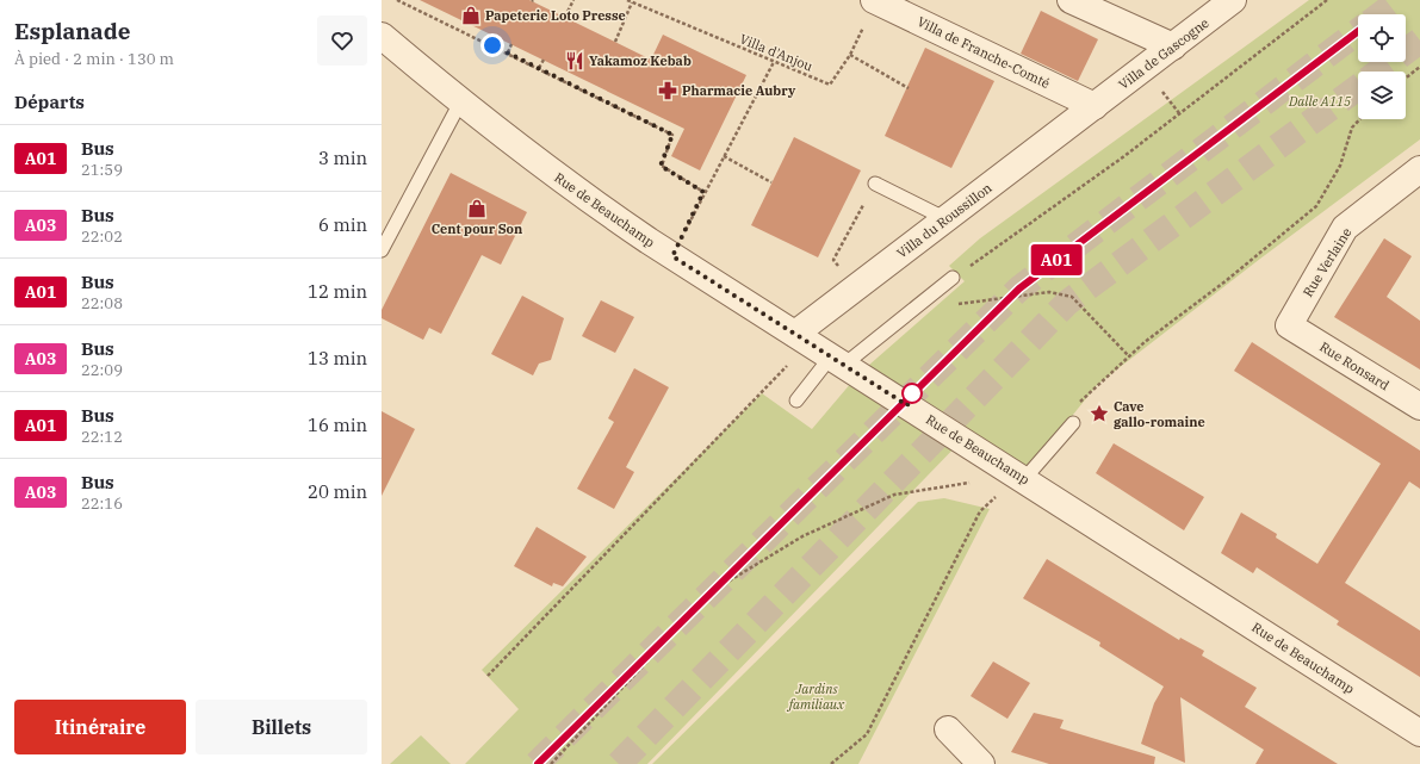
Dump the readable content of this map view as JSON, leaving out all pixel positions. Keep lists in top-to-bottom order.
{
  "streets": {
    "street": [
      "Villa de Franche-Comté",
      "Villa de Gascogne",
      "Rue de Beauchamp",
      "Villa du Roussillon",
      "Rue Verlaine",
      "Rue Ronsard"
    ],
    "path": ["Villa d'Anjou"]
  },
  "crossings": [
    ["Villa d'Anjou", "Villa de Franche-Comté"],
    ["Villa de Franche-Comté", "Villa de Gascogne"],
    ["Villa de Franche-Comté", "Villa du Roussillon"],
    ["Villa de Gascogne", "Villa du Roussillon"],
    ["Rue de Beauchamp", "Villa du Roussillon"],
    ["Rue Verlaine", "Rue Ronsard"]
  ],
  "parks": ["Dalle A115", "Jardins familiaux"],
  "places": {
    "shop": ["Papeterie Loto Presse", "Cent pour Son"],
    "restaurant": ["Yakamoz Kebab"],
    "pharmacy": ["Pharmacie Aubry"],
    "place": ["Cave gallo-romaine"]
  },
  "lines": ["bus line A01"],
  "page": {
    "heading": [
      ["Esplanade", "À pied · 2 min · 130 m"],
      "Départs"
    ],
    "on_map": "A01",
    "list": [
      {
        "mark": "A01",
        "name": "Bus",
        "note": "21:59",
        "value": "3 min"
      },
      {
        "mark": "A03",
        "name": "Bus",
        "note": "22:02",
        "value": "6 min"
      },
      {
        "mark": "A01",
        "name": "Bus",
        "note": "22:08",
        "value": "12 min"
      },
      {
        "mark": "A03",
        "name": "Bus",
        "note": "22:09",
        "value": "13 min"
      },
      {
        "mark": "A01",
        "name": "Bus",
        "note": "22:12",
        "value": "16 min"
      },
      {
        "mark": "A03",
        "name": "Bus",
        "note": "22:16",
        "value": "20 min"
      }
    ],
    "buttons": ["Itinéraire", "Billets"]
  }
}
